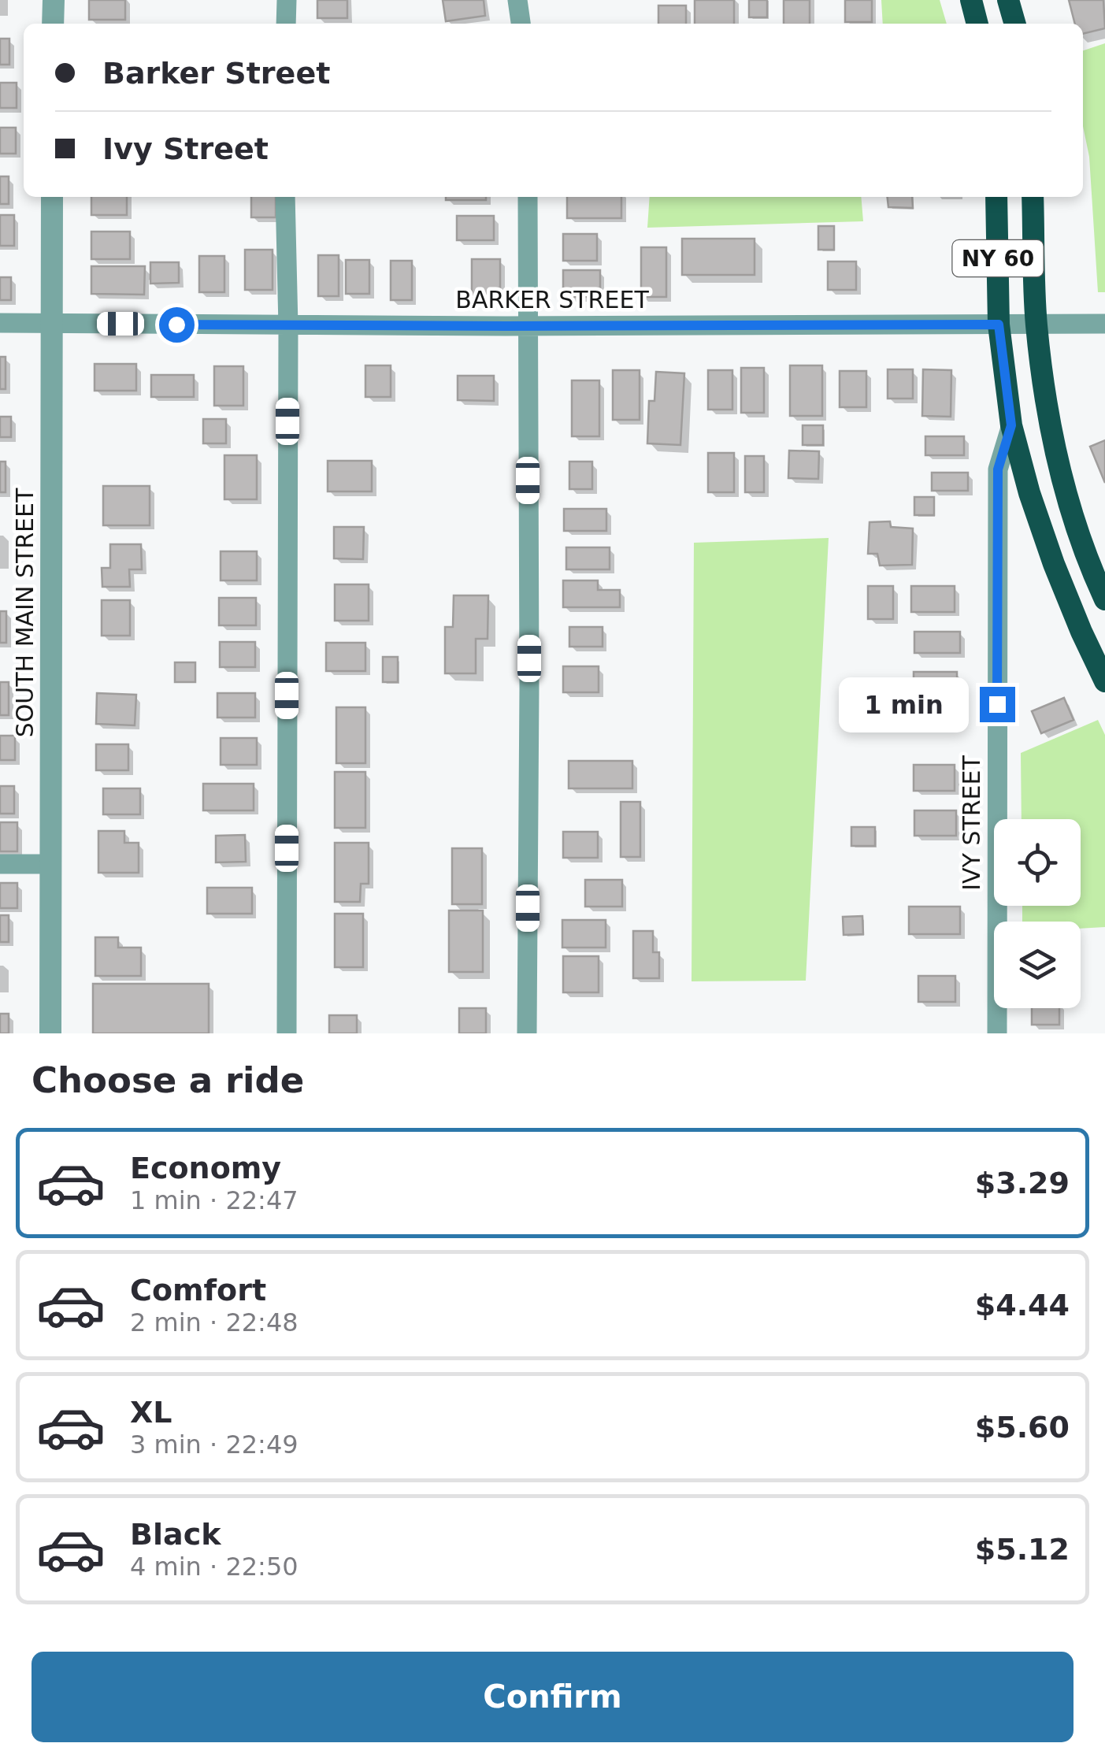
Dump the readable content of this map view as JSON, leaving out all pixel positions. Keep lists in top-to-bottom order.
{
  "streets": {
    "highway": ["NY 60"],
    "street": ["BARKER STREET", "SOUTH MAIN STREET", "IVY STREET"]
  },
  "crossings": [
    ["NY 60", "BARKER STREET"],
    ["NY 60", "IVY STREET"],
    ["BARKER STREET", "SOUTH MAIN STREET"]
  ],
  "page": {
    "banner": ["Barker Street", "Ivy Street"],
    "bubble": "1 min",
    "heading": "Choose a ride",
    "list": [
      {
        "name": "Economy",
        "note": "1 min · 22:47",
        "value": "$3.29"
      },
      {
        "name": "Comfort",
        "note": "2 min · 22:48",
        "value": "$4.44"
      },
      {
        "name": "XL",
        "note": "3 min · 22:49",
        "value": "$5.60"
      },
      {
        "name": "Black",
        "note": "4 min · 22:50",
        "value": "$5.12"
      }
    ],
    "buttons": "Confirm"
  }
}
